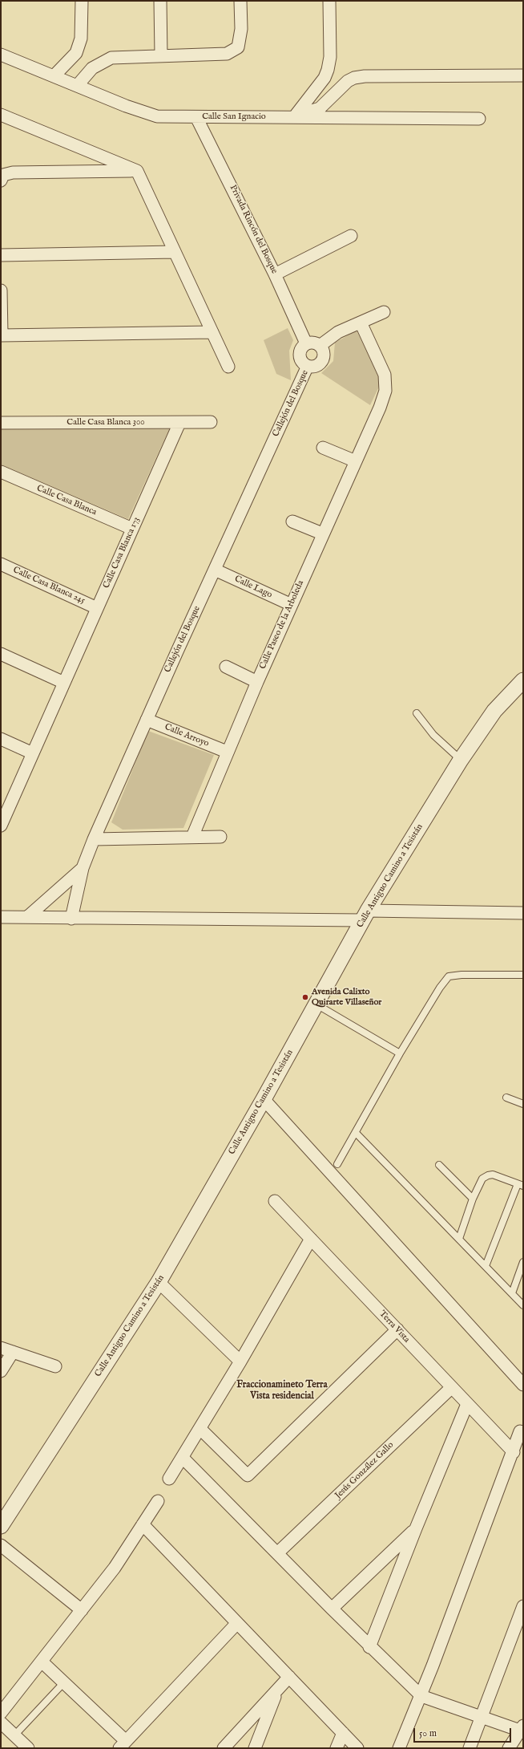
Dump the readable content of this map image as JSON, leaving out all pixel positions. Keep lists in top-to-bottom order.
{
  "streets": {
    "street": [
      "Calle San Ignacio",
      "Privada Rincón del Bosque",
      "Callejón del Bosque",
      "Calle Casa Blanca 300",
      "Calle Casa Blanca",
      "Calle Casa Blanca 173",
      "Calle Casa Blanca 245",
      "Calle Lago",
      "Calle Paseo de la Arboleda",
      "Calle Arroyo",
      "Calle Antiguo Camino a Tesistán",
      "Terra Vista",
      "Jesús González Gallo"
    ]
  },
  "crossings": [
    ["Calle San Ignacio", "Privada Rincón del Bosque"],
    ["Privada Rincón del Bosque", "Callejón del Bosque"],
    ["Callejón del Bosque", "Calle Lago"],
    ["Callejón del Bosque", "Calle Arroyo"],
    ["Calle Casa Blanca 300", "Calle Casa Blanca 173"],
    ["Calle Casa Blanca", "Calle Casa Blanca 173"],
    ["Calle Casa Blanca 173", "Calle Casa Blanca 245"],
    ["Calle Lago", "Calle Paseo de la Arboleda"],
    ["Calle Paseo de la Arboleda", "Calle Arroyo"],
    ["Terra Vista", "Jesús González Gallo"]
  ],
  "districts": ["Fraccionamineto Terra Vista residencial"],
  "places": ["Avenida Calixto Quirarte Villaseñor"],
  "scale_bar": "50 m"
}
